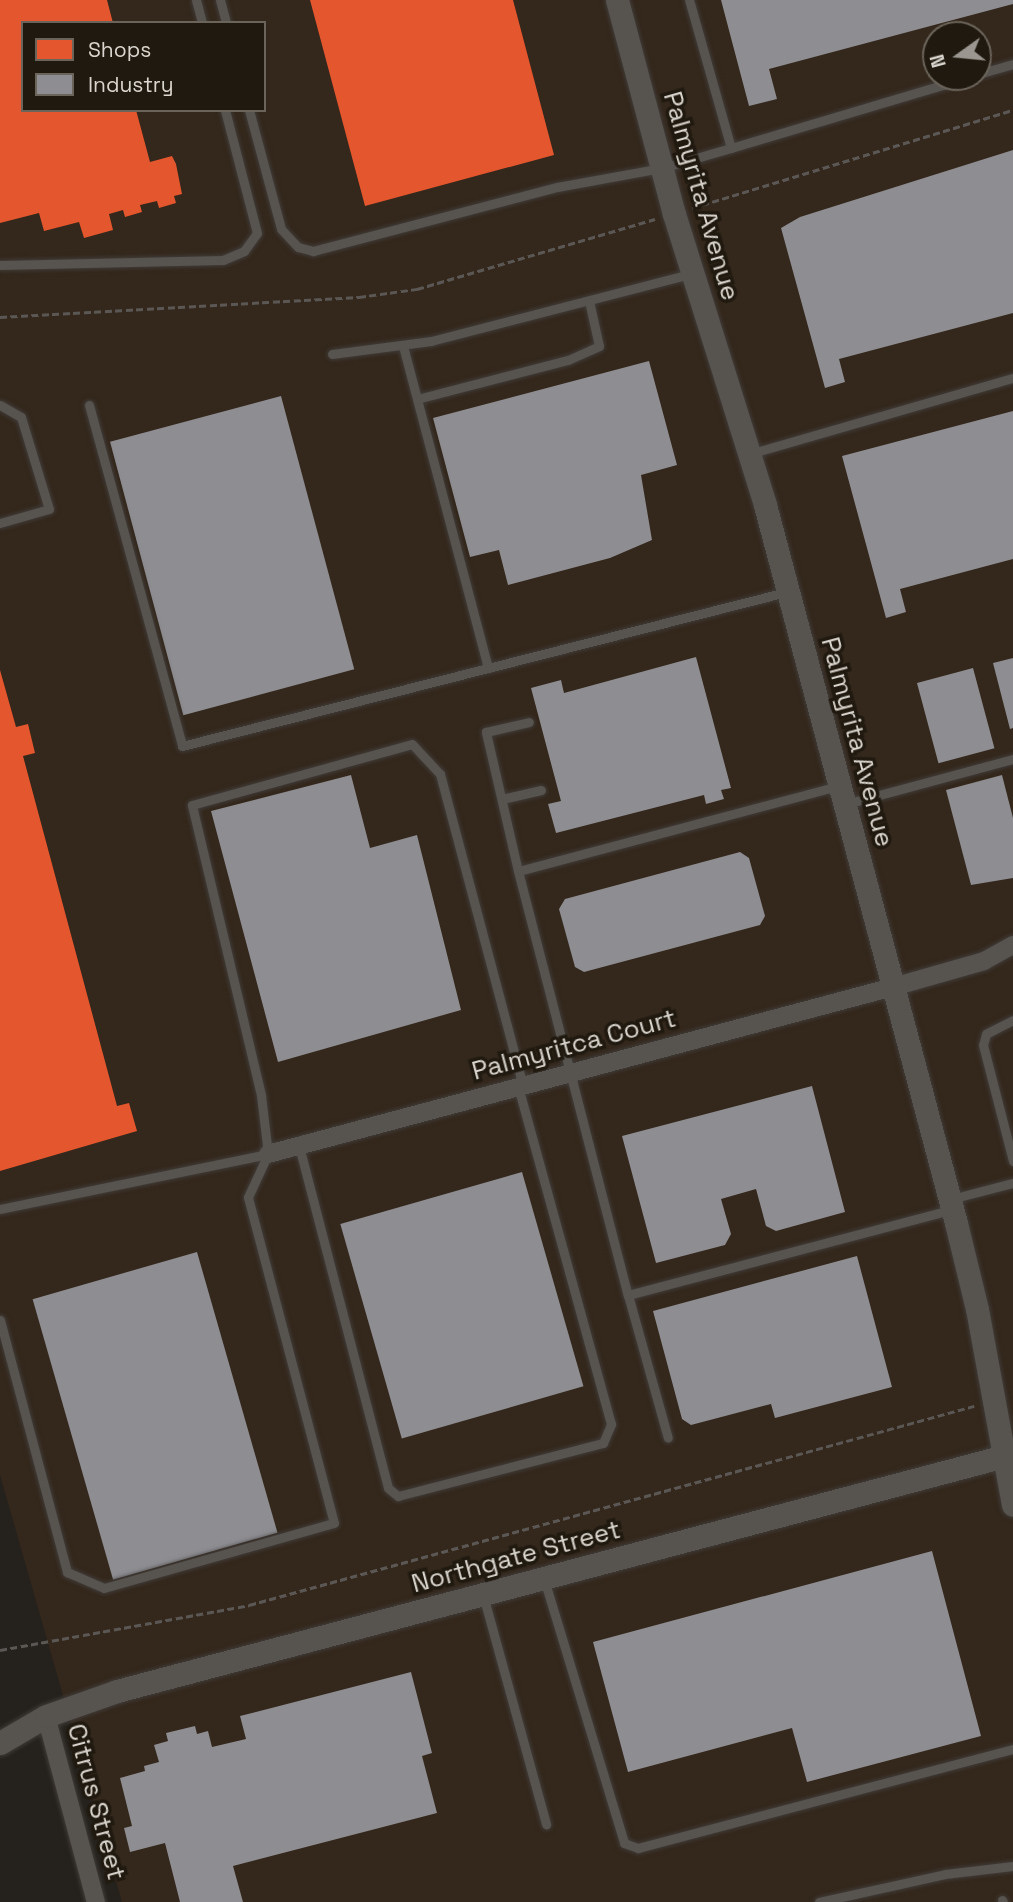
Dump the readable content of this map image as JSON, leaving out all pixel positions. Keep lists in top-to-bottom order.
{
  "streets": {
    "street": [
      "Palmyrita Avenue",
      "Palmyritca Court",
      "Northgate Street",
      "Citrus Street"
    ]
  },
  "crossings": [
    ["Palmyrita Avenue", "Palmyritca Court"],
    ["Palmyrita Avenue", "Northgate Street"],
    ["Northgate Street", "Citrus Street"]
  ],
  "legend": ["Shops", "Industry"],
  "north": "left"
}
